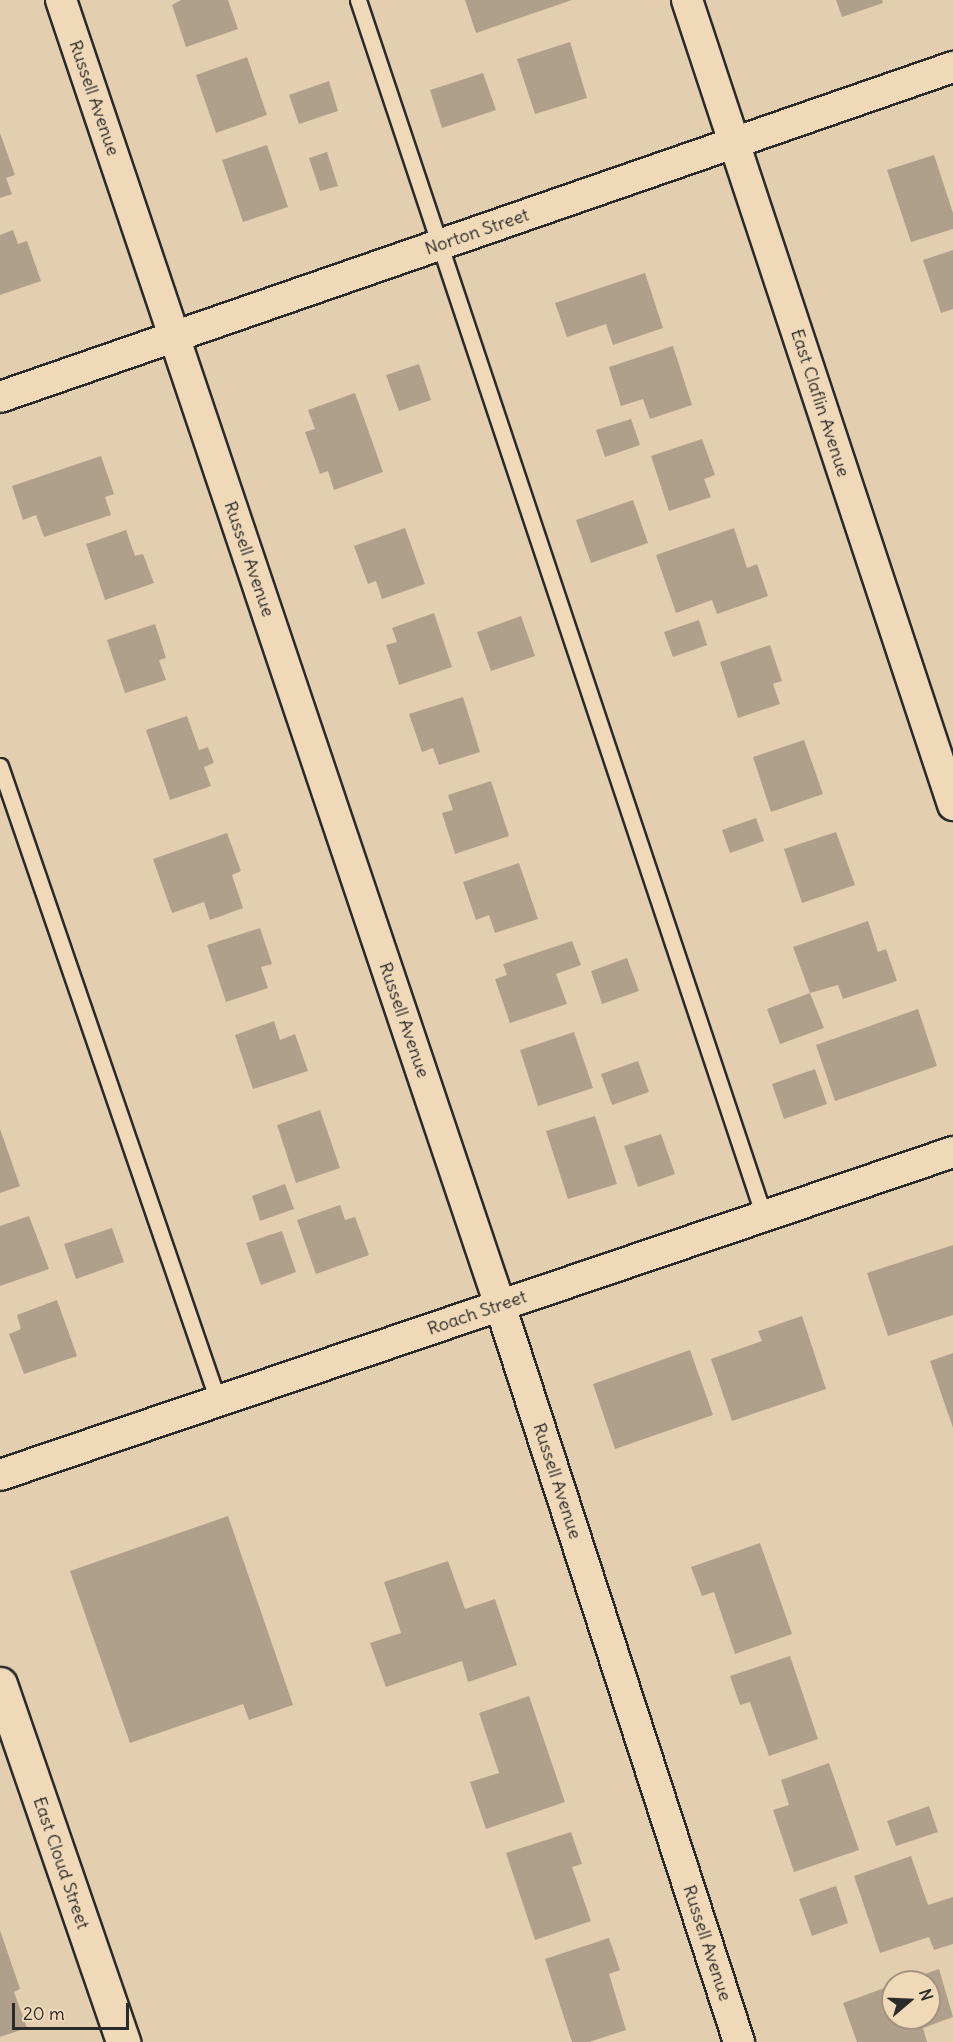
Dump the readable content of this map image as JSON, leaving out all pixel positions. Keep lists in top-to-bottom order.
{
  "streets": {
    "main road": ["East Cloud Street"],
    "street": [
      "Russell Avenue",
      "Norton Street",
      "East Claflin Avenue",
      "Roach Street"
    ]
  },
  "crossings": [
    ["Russell Avenue", "Norton Street"],
    ["Russell Avenue", "Roach Street"],
    ["Norton Street", "East Claflin Avenue"]
  ],
  "scale_bar": "20 m",
  "north": "right"
}
